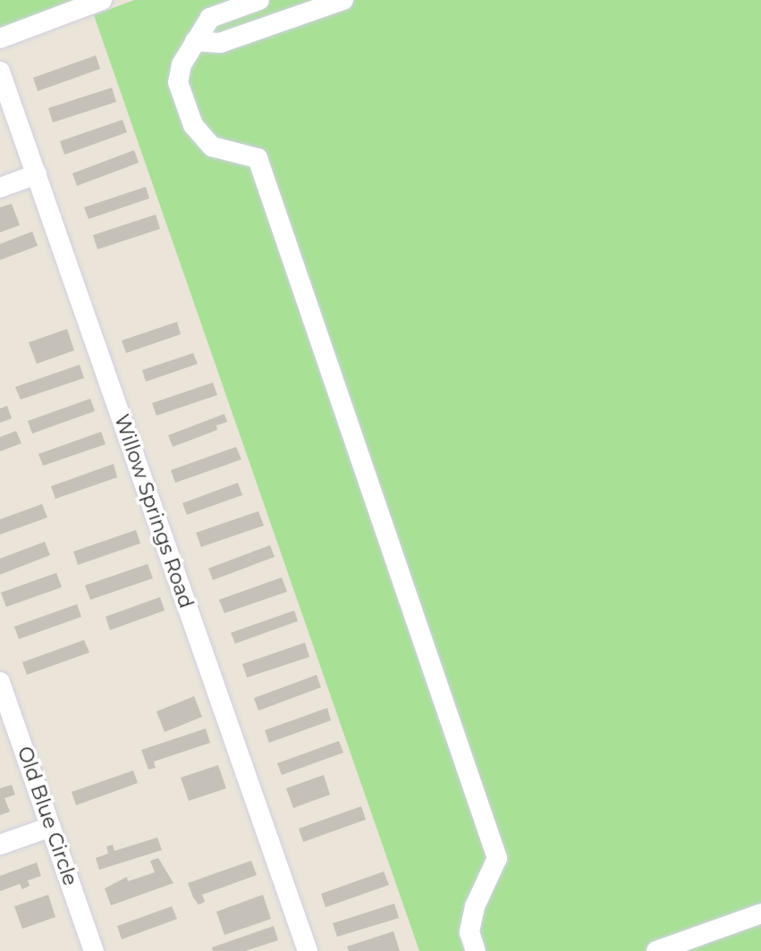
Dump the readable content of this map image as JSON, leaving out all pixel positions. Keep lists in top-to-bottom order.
{
  "streets": {
    "street": ["Willow Springs Road", "Old Blue Circle"]
  }
}
